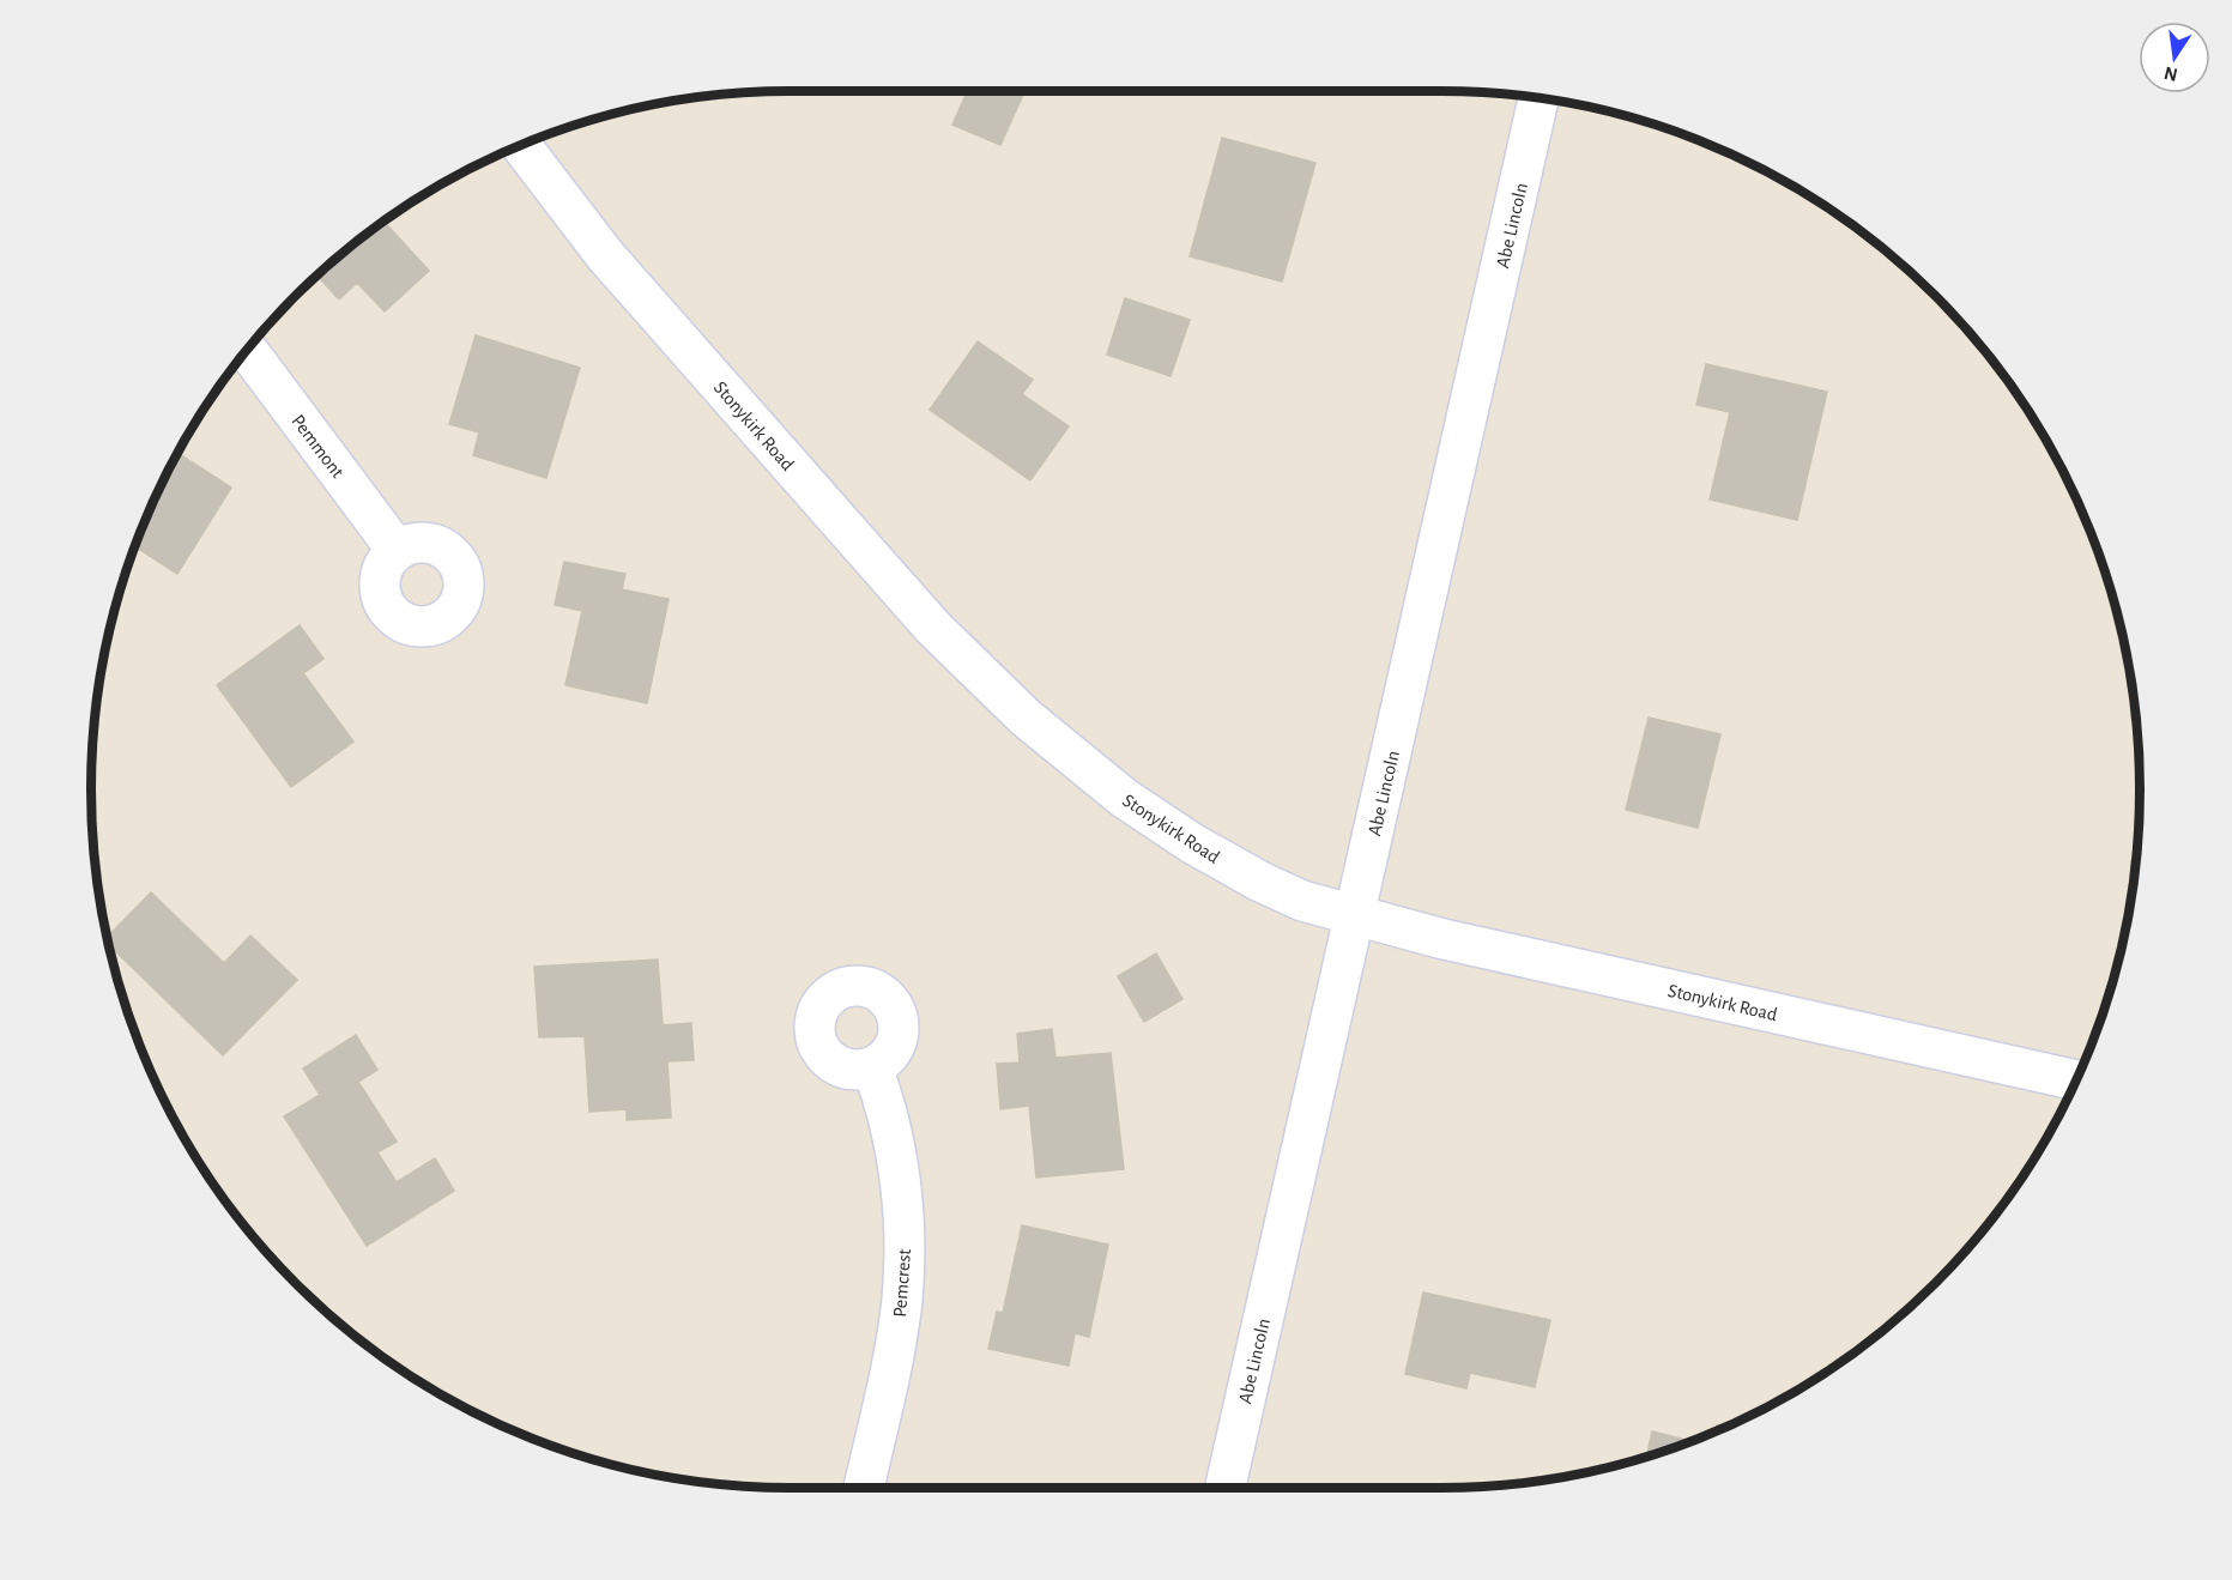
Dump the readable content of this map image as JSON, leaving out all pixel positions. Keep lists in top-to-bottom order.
{
  "streets": {
    "street": [
      "Abe Lincoln",
      "Stonykirk Road",
      "Pemmont",
      "Pemcrest"
    ]
  },
  "crossings": [
    ["Abe Lincoln", "Stonykirk Road"]
  ],
  "north": "bottom"
}
